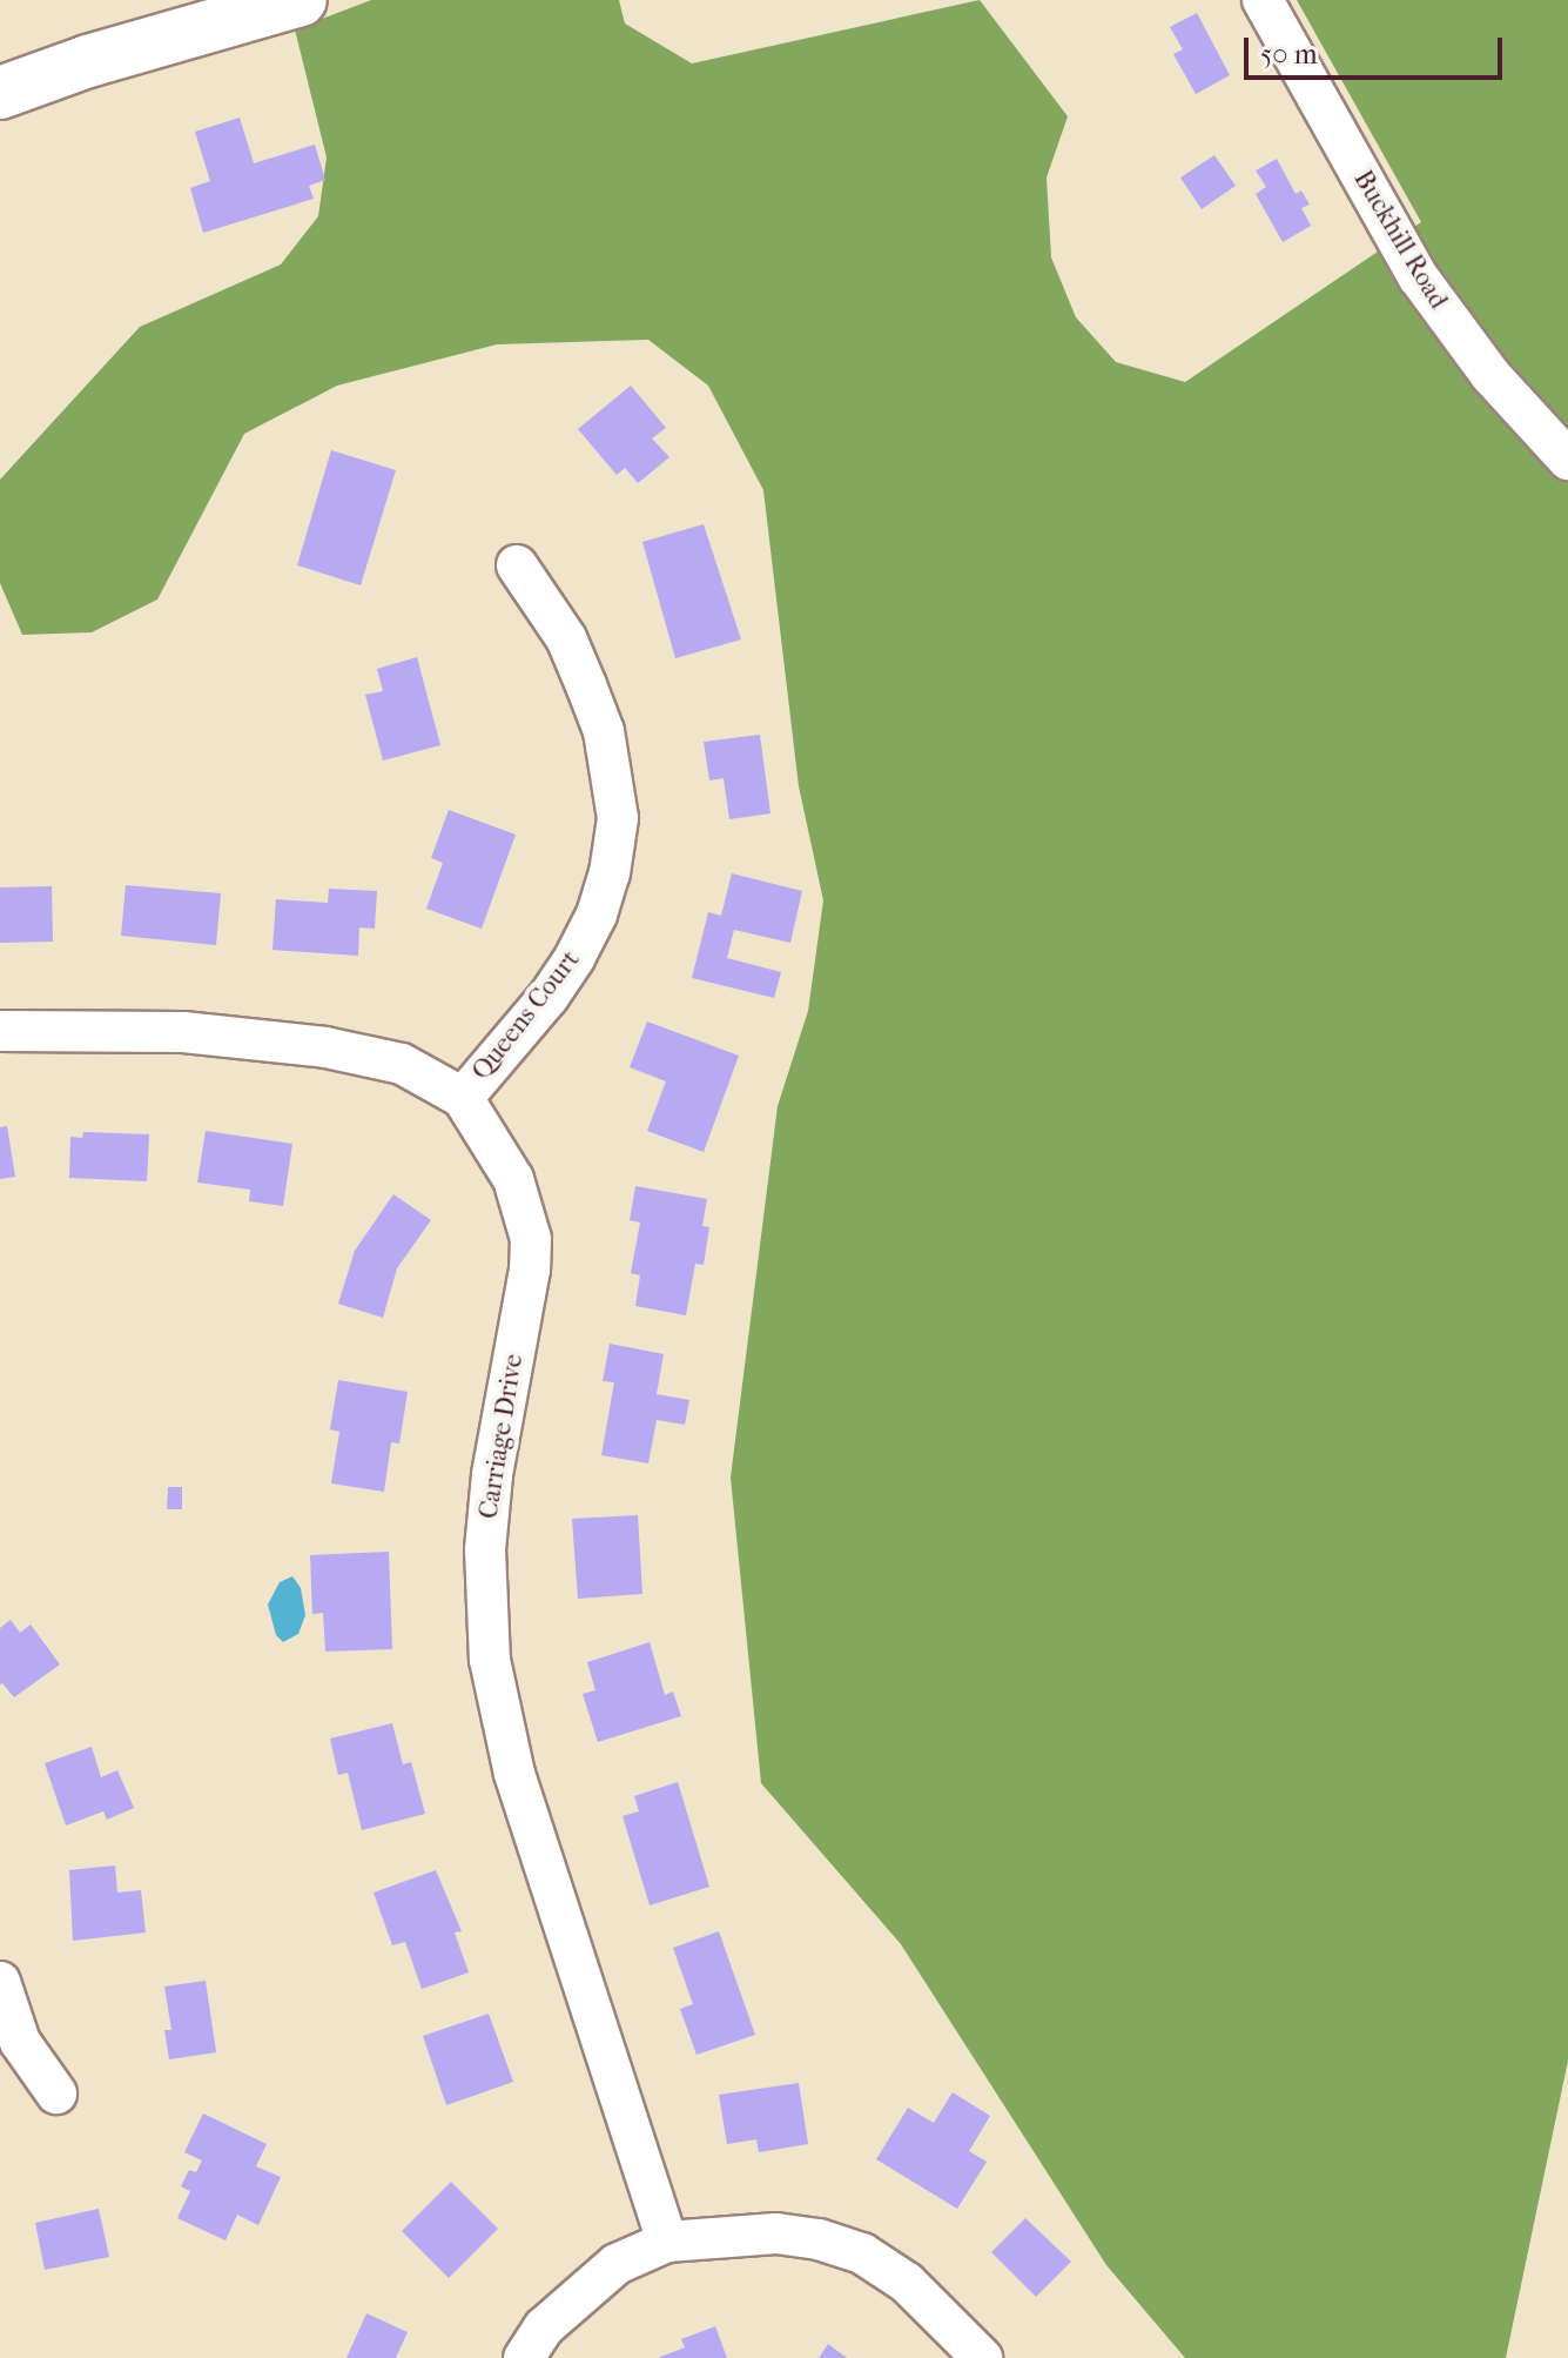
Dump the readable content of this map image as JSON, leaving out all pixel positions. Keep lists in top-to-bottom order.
{
  "streets": {
    "street": ["Buckhill Road", "Queens Court", "Carriage Drive"]
  },
  "crossings": [
    ["Queens Court", "Carriage Drive"]
  ],
  "scale_bar": "50 m"
}
